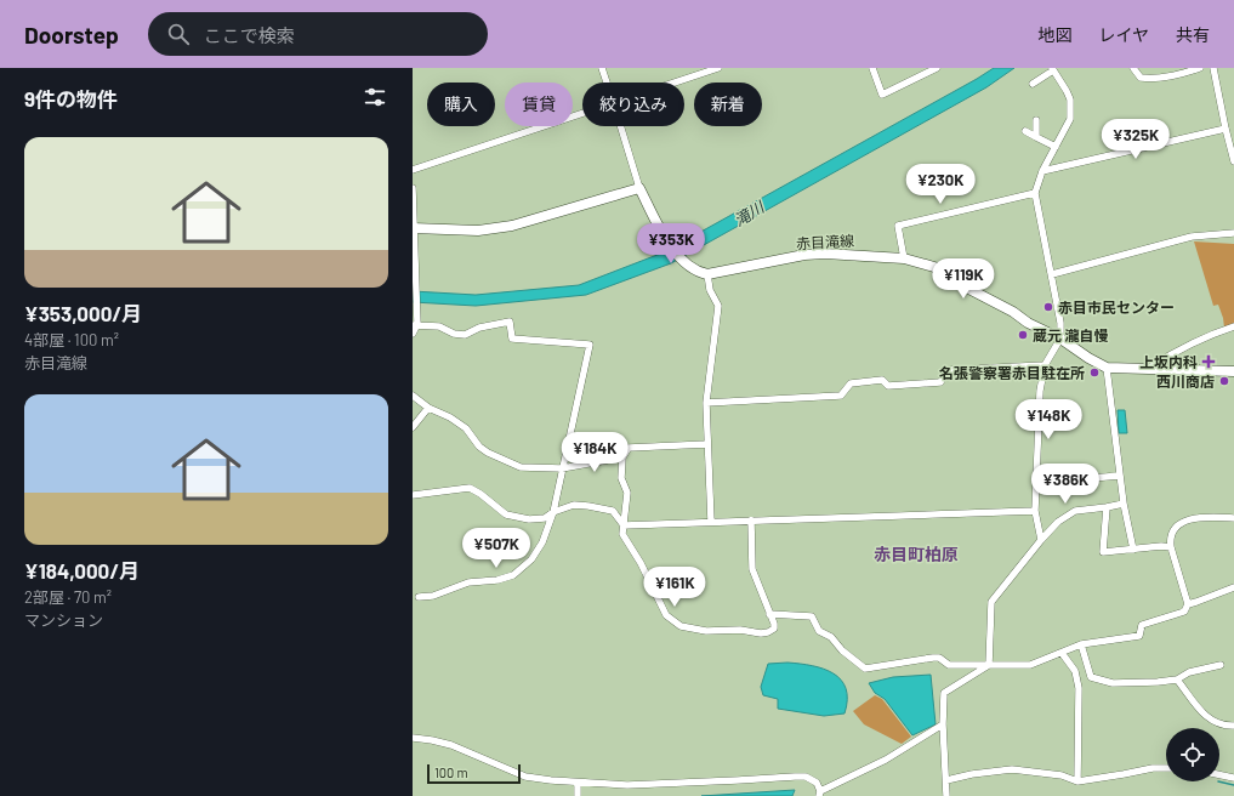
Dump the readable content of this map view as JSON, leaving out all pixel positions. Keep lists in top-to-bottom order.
{
  "streets": {
    "main road": ["赤目滝線"]
  },
  "districts": ["赤目町柏原"],
  "water": ["滝川"],
  "places": {
    "other": [
      "赤目市民センター",
      "蔵元 瀧自慢",
      "名張警察署赤目駐在所",
      "西川商店"
    ],
    "health": ["上坂内科"]
  },
  "scale_bar": "100 m",
  "page": {
    "header": "Doorstep",
    "search": "ここで検索",
    "nav": ["地図", "レイヤ", "共有"],
    "heading": "9件の物件",
    "chip": [
      "購入",
      "賃貸",
      "絞り込み",
      "新着"
    ],
    "price": [
      "¥325K",
      "¥230K",
      "¥353K",
      "¥119K",
      "¥148K",
      "¥184K",
      "¥386K",
      "¥507K",
      "¥161K"
    ],
    "list": [
      {
        "name": "¥353,000/月",
        "note": "4部屋 · 100 m² · 赤目滝線"
      },
      {
        "name": "¥184,000/月",
        "note": "2部屋 · 70 m² · マンション"
      }
    ],
    "scale": "100 m"
  }
}
